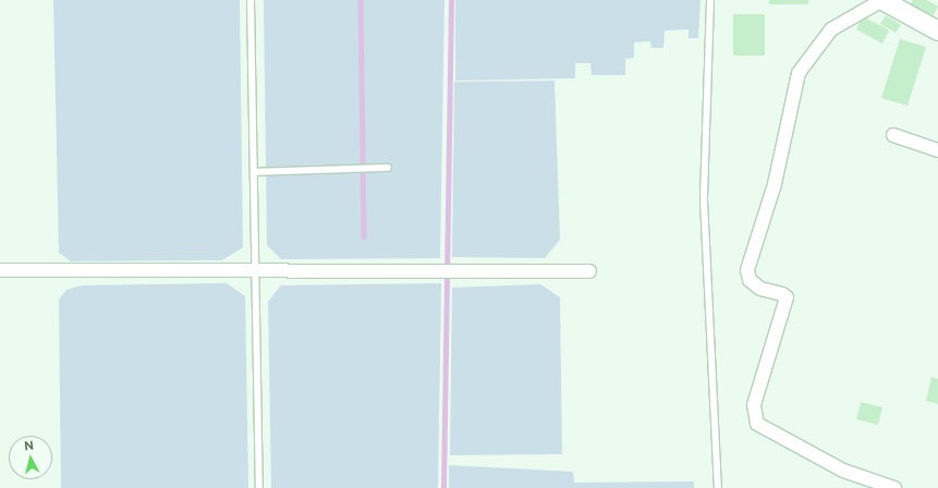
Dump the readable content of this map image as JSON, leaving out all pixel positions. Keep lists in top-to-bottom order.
{
  "north": "top"
}
